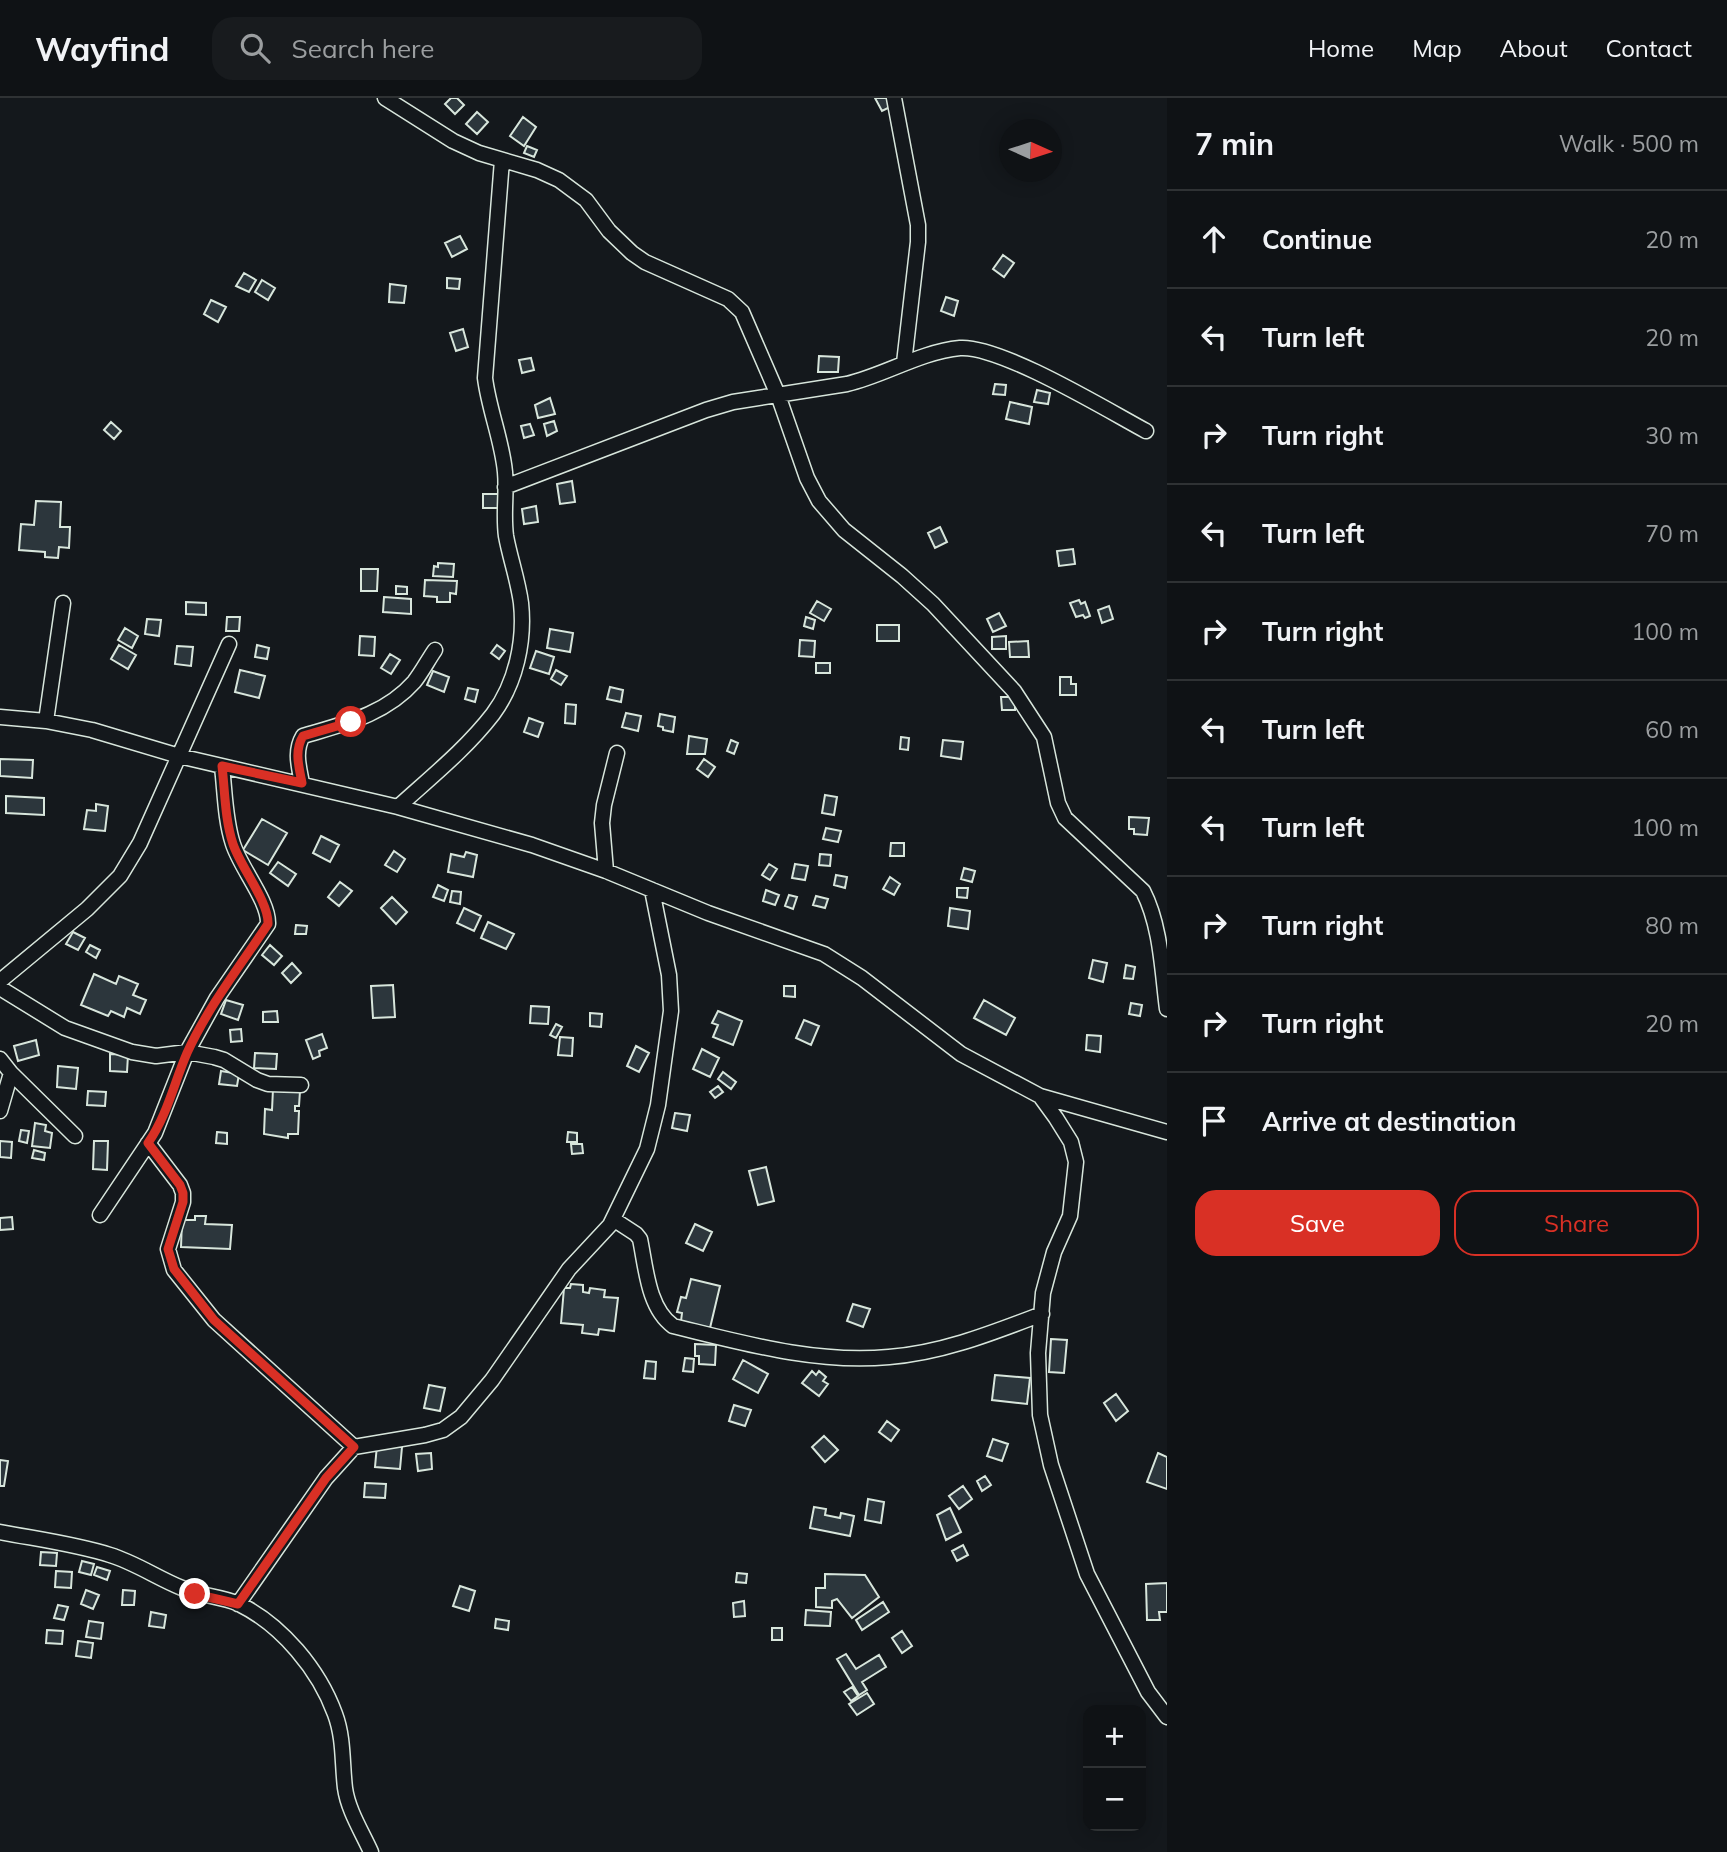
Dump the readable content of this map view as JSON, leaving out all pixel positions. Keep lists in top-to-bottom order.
{
  "north": "right",
  "page": {
    "header": "Wayfind",
    "search": "Search here",
    "nav": [
      "Home",
      "Map",
      "About",
      "Contact"
    ],
    "heading": ["7 min", "Walk · 500 m"],
    "list": [
      ["Continue", "20 m"],
      ["Turn left", "20 m"],
      ["Turn right", "30 m"],
      ["Turn left", "70 m"],
      ["Turn right", "100 m"],
      ["Turn left", "60 m"],
      ["Turn left", "100 m"],
      ["Turn right", "80 m"],
      ["Turn right", "20 m"],
      "Arrive at destination"
    ],
    "buttons": ["Save", "Share"],
    "map_buttons": ["+", "−"]
  }
}
